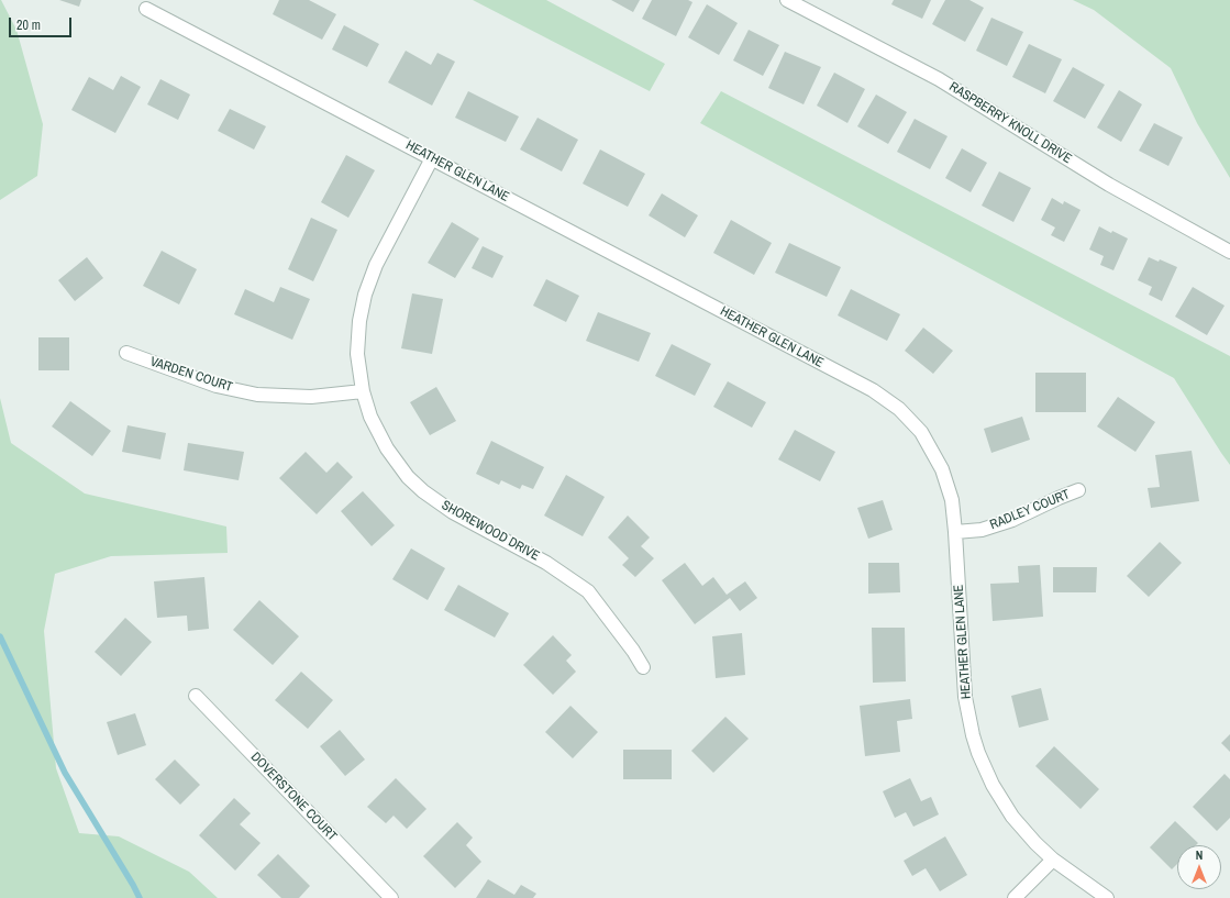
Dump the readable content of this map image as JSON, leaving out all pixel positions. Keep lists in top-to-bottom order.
{
  "streets": {
    "street": [
      "RASPBERRY KNOLL DRIVE",
      "HEATHER GLEN LANE",
      "VARDEN COURT",
      "RADLEY COURT",
      "SHOREWOOD DRIVE",
      "DOVERSTONE COURT"
    ]
  },
  "crossings": [
    ["HEATHER GLEN LANE", "RADLEY COURT"],
    ["HEATHER GLEN LANE", "SHOREWOOD DRIVE"],
    ["VARDEN COURT", "SHOREWOOD DRIVE"]
  ],
  "scale_bar": "20 m",
  "north": "top"
}
